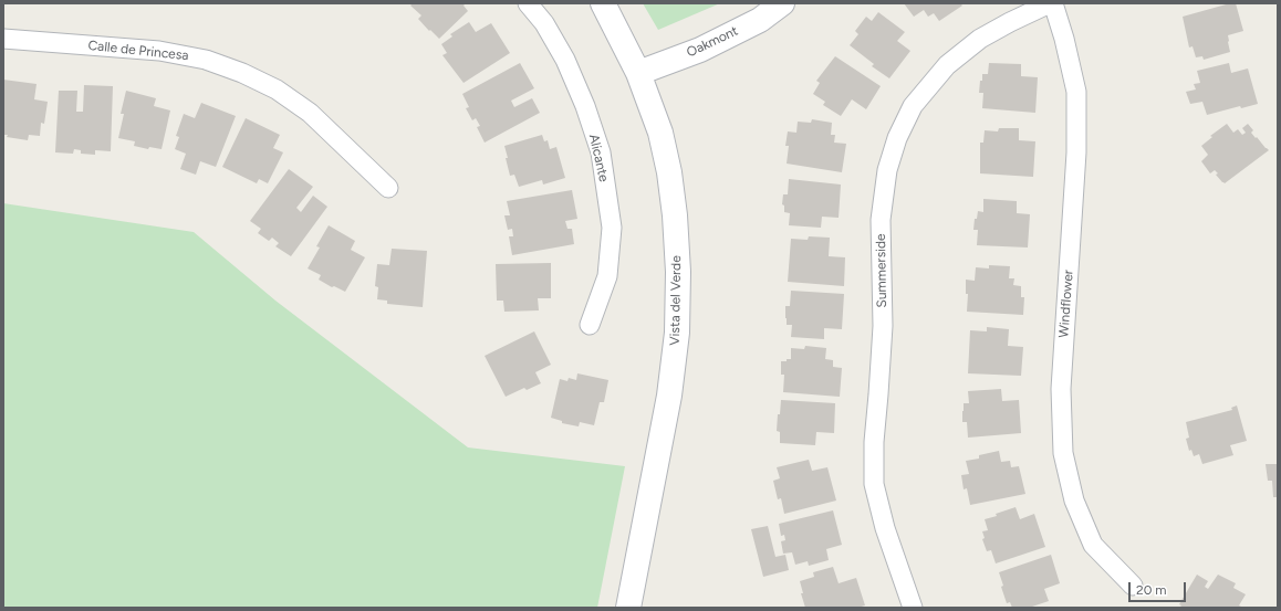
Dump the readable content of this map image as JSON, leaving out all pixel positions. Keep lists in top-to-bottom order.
{
  "streets": {
    "street": [
      "Oakmont",
      "Calle de Princesa",
      "Alicante",
      "Summerside",
      "Vista del Verde",
      "Windflower"
    ]
  },
  "crossings": [
    ["Oakmont", "Vista del Verde"]
  ],
  "scale_bar": "20 m"
}
